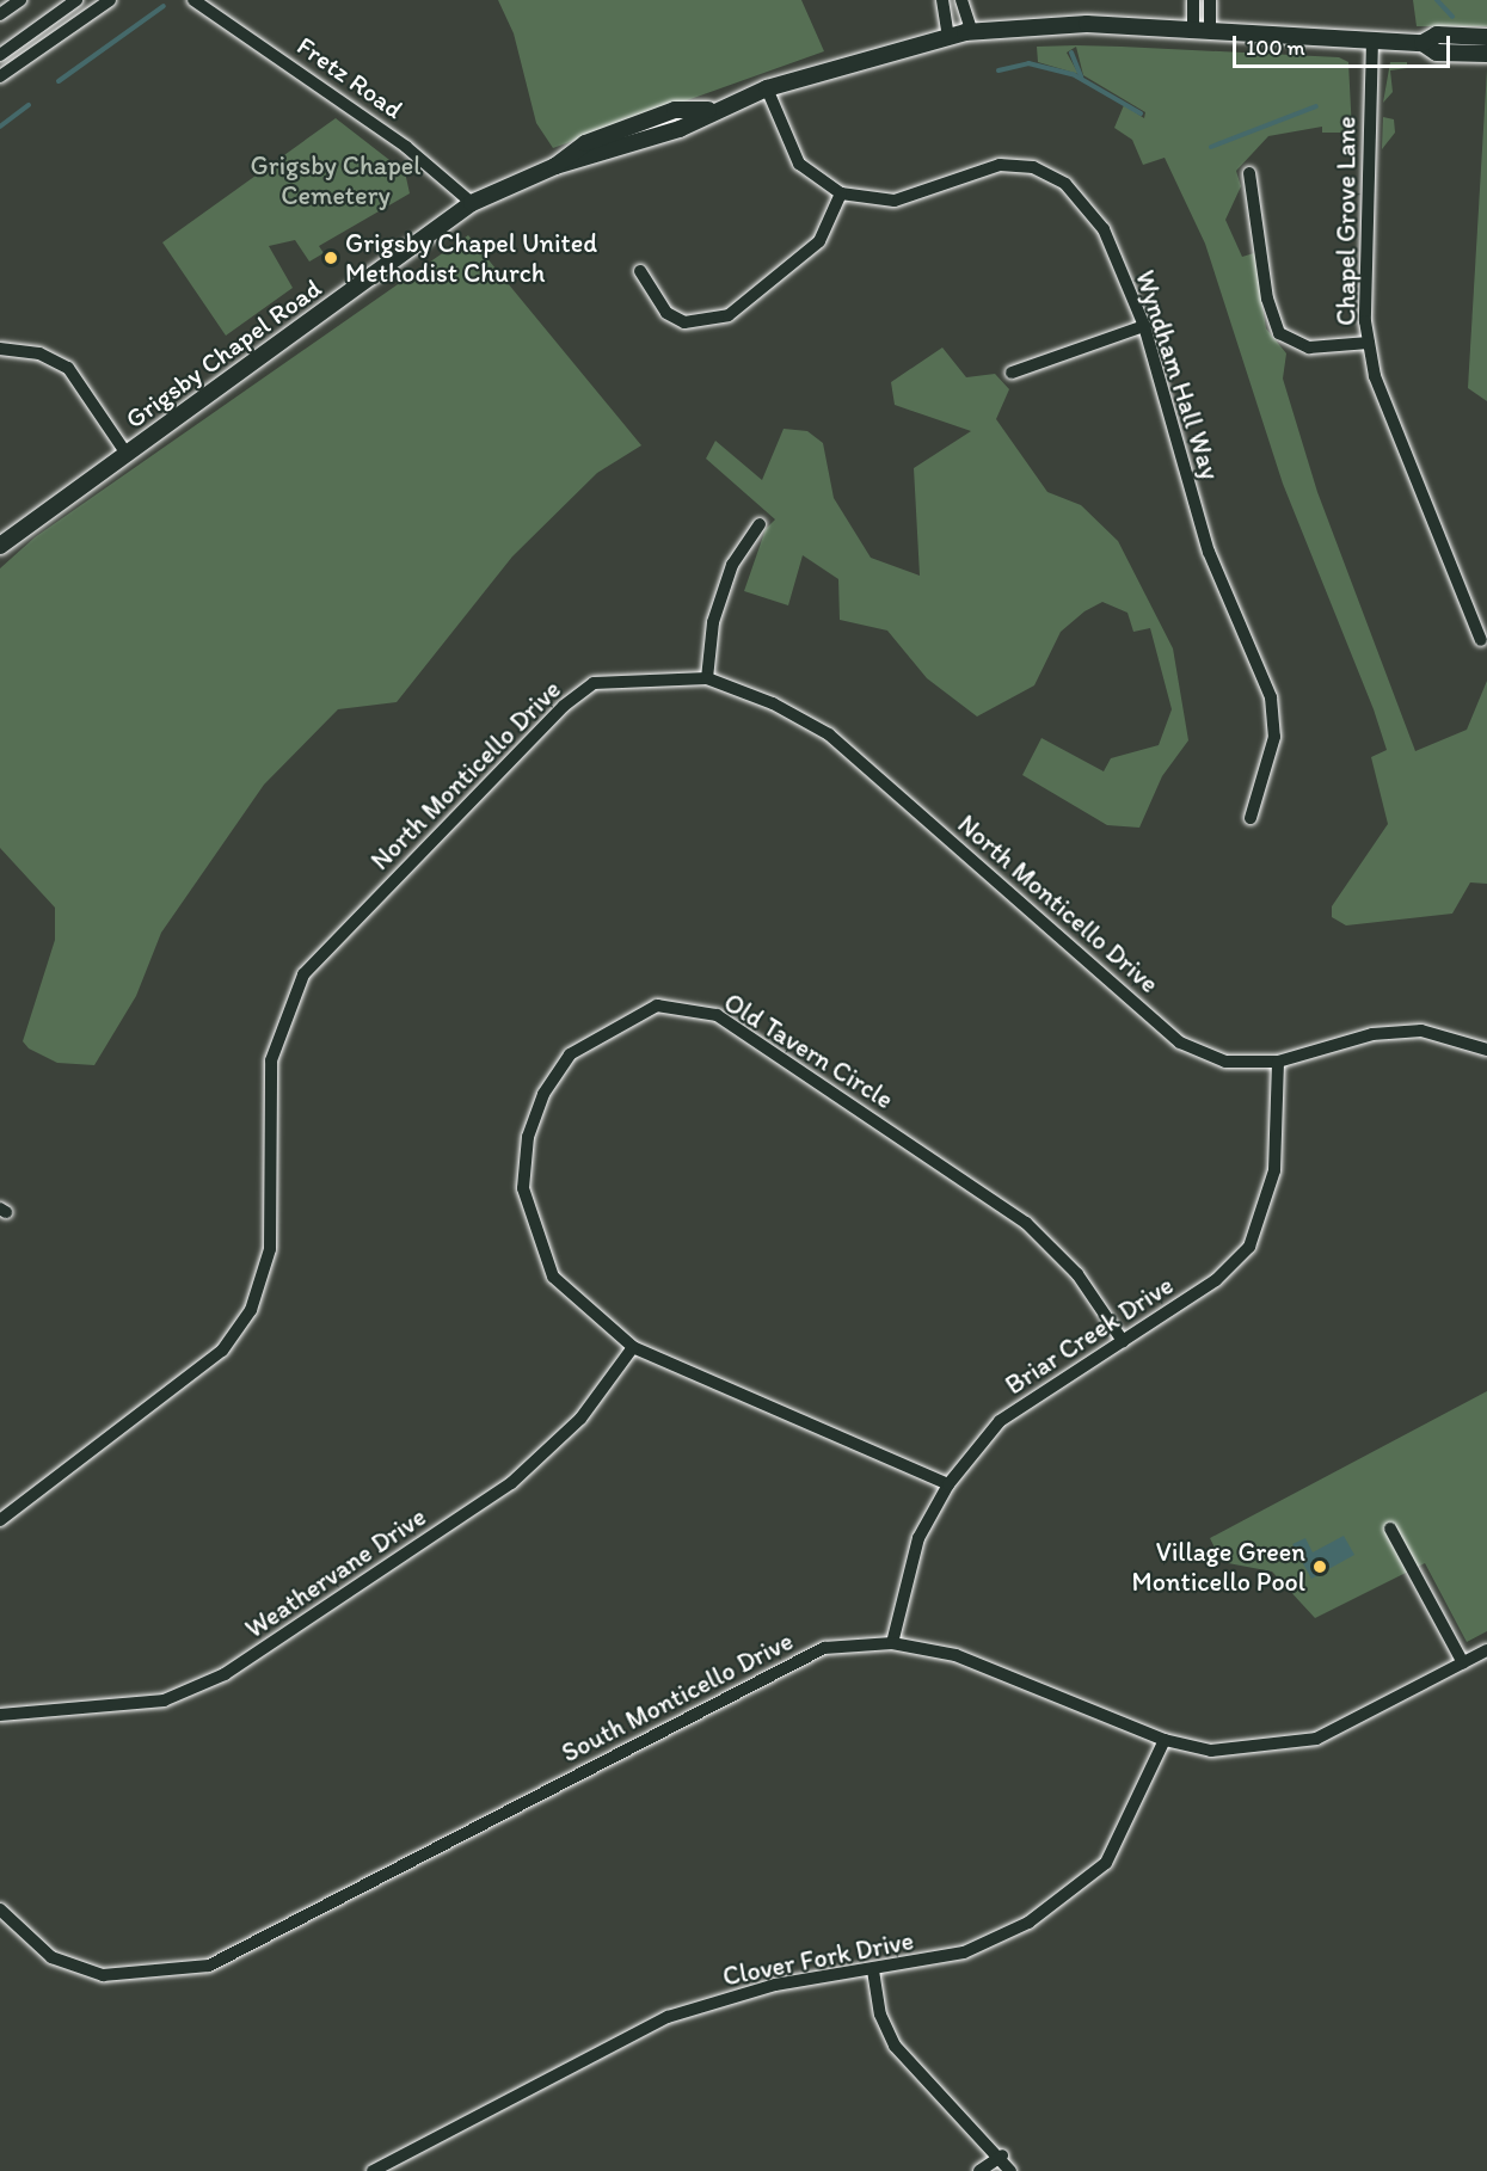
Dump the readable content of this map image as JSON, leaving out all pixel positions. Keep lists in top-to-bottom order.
{
  "streets": {
    "street": [
      "Fretz Road",
      "Chapel Grove Lane",
      "Grigsby Chapel Road",
      "Wyndham Hall Way",
      "North Monticello Drive",
      "Old Tavern Circle",
      "Briar Creek Drive",
      "Weathervane Drive",
      "South Monticello Drive",
      "Clover Fork Drive"
    ]
  },
  "crossings": [
    ["Fretz Road", "Grigsby Chapel Road"],
    ["Chapel Grove Lane", "Grigsby Chapel Road"],
    ["Grigsby Chapel Road", "Wyndham Hall Way"],
    ["North Monticello Drive", "Briar Creek Drive"],
    ["Old Tavern Circle", "Briar Creek Drive"],
    ["Old Tavern Circle", "Weathervane Drive"],
    ["Briar Creek Drive", "South Monticello Drive"],
    ["South Monticello Drive", "Clover Fork Drive"]
  ],
  "parks": ["Grigsby Chapel Cemetery"],
  "places": ["Grigsby Chapel United Methodist Church", "Village Green Monticello Pool"],
  "scale_bar": "100 m"
}
